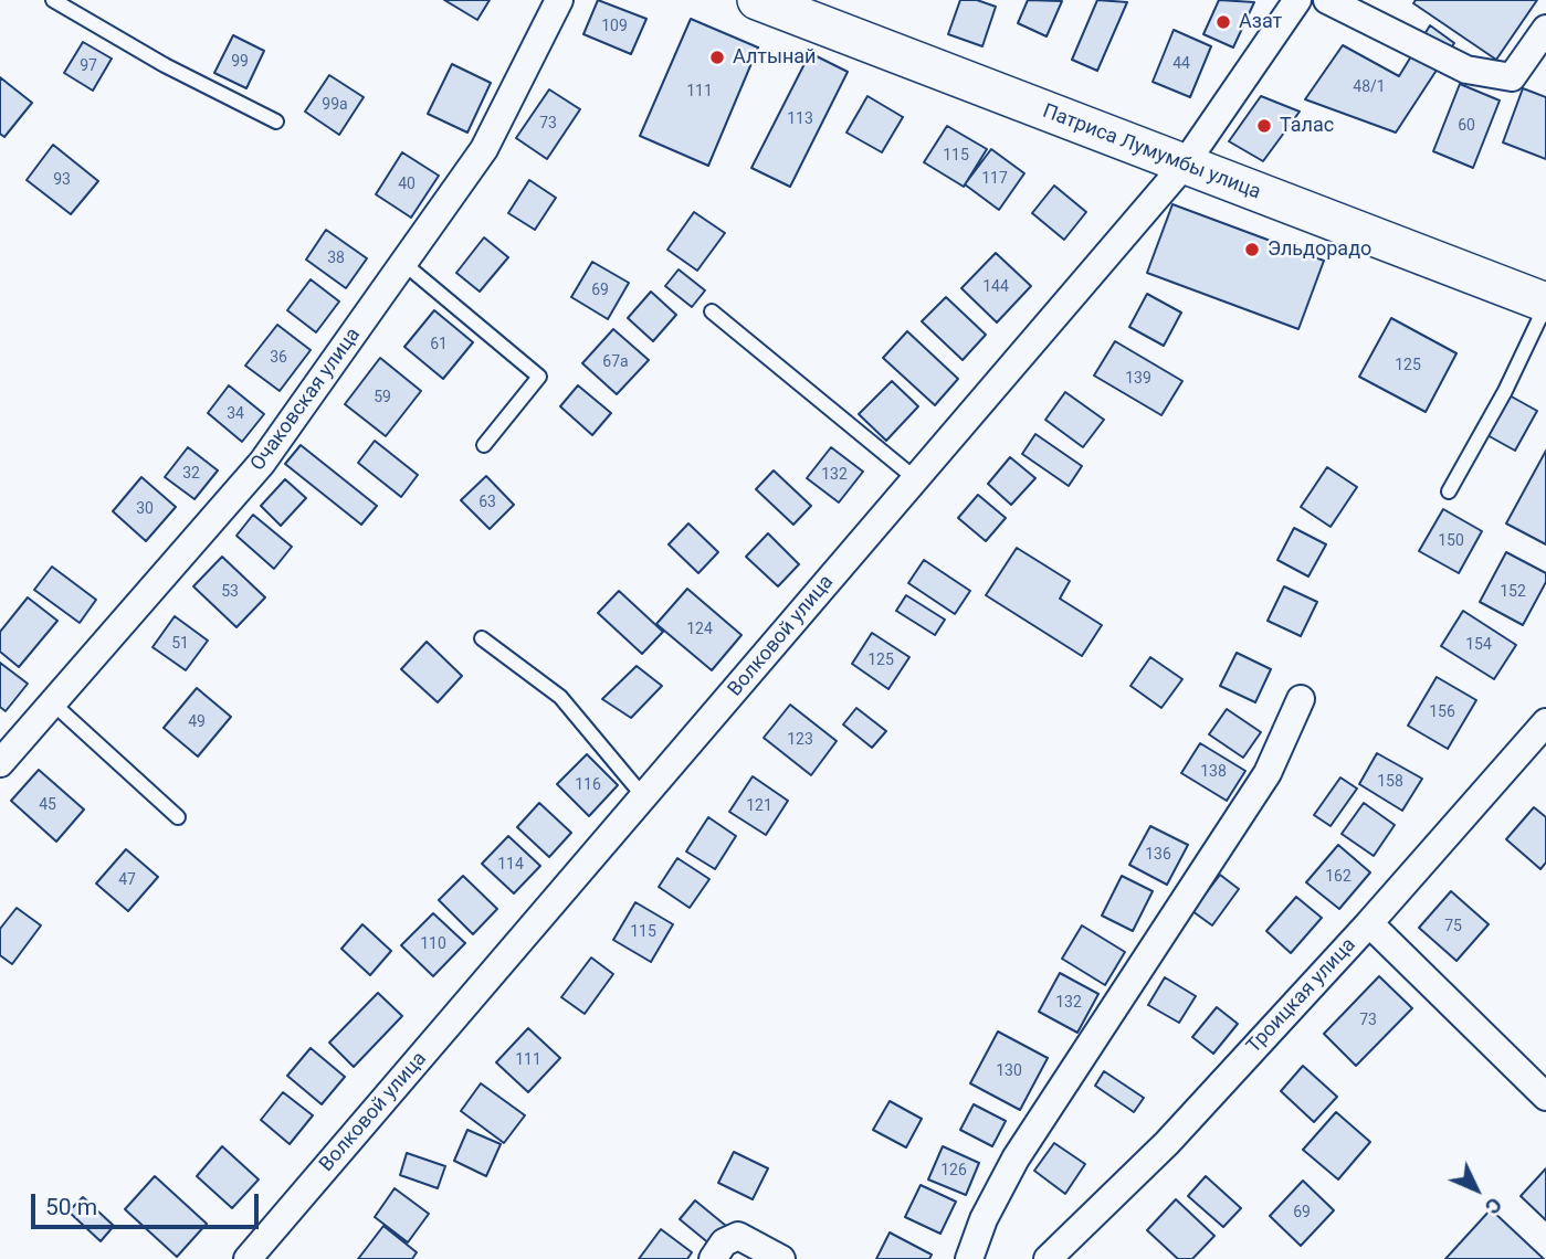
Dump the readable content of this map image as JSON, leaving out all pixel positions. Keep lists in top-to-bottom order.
{
  "streets": {
    "street": [
      "Патриса Лумумбы улица",
      "Очаковская улица",
      "Волковой улица",
      "Троицкая улица"
    ]
  },
  "crossings": [
    ["Патриса Лумумбы улица", "Волковой улица"]
  ],
  "places": [
    "Азат",
    "Алтынай",
    "Талас",
    "Эльдорадо"
  ],
  "house_numbers": [
    "109",
    "99",
    "44",
    "97",
    "48/1",
    "111",
    "99а",
    "113",
    "73",
    "60",
    "115",
    "117",
    "93",
    "40",
    "38",
    "144",
    "69",
    "61",
    "36",
    "67а",
    "125",
    "139",
    "59",
    "34",
    "32",
    "132",
    "63",
    "30",
    "150",
    "53",
    "152",
    "124",
    "51",
    "154",
    "125",
    "156",
    "49",
    "123",
    "138",
    "158",
    "116",
    "45",
    "121",
    "136",
    "114",
    "162",
    "47",
    "75",
    "115",
    "110",
    "132",
    "73",
    "111",
    "130",
    "126",
    "69"
  ],
  "scale_bar": "50 m",
  "north": "bottom right"
}
